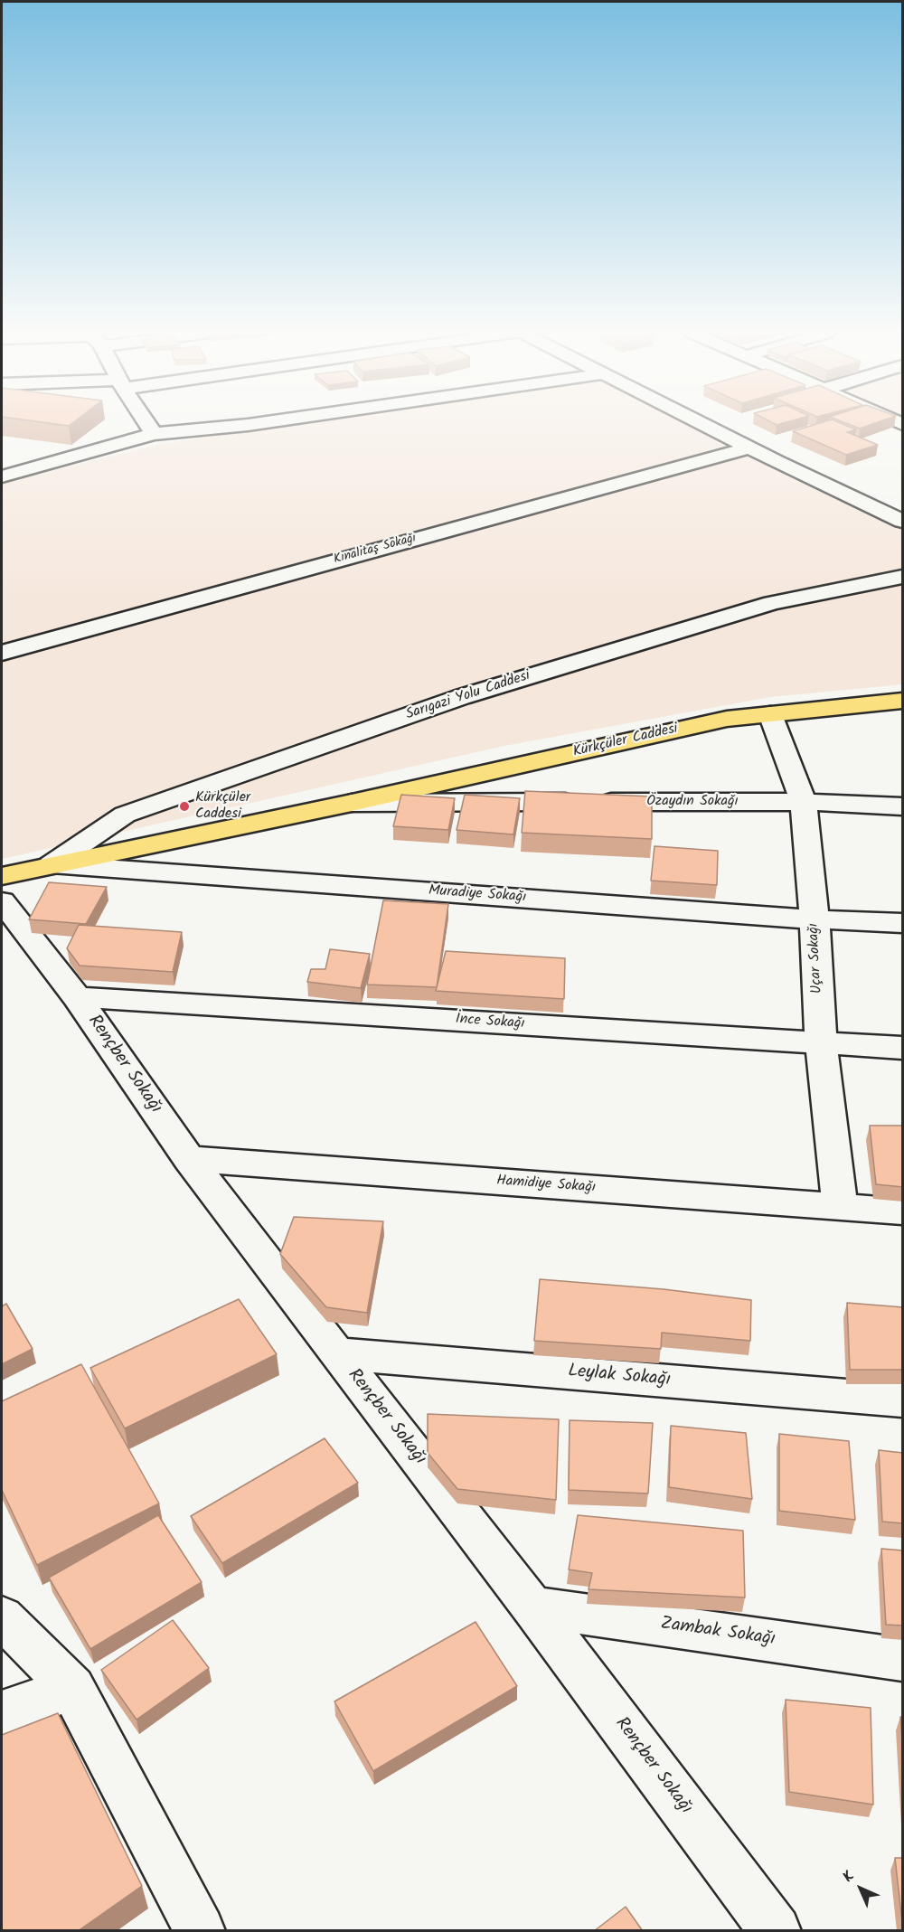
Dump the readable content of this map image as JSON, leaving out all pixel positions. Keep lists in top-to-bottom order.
{
  "streets": {
    "main road": ["Kürkçüler Caddesi"],
    "street": [
      "Kınalıtaş Sokağı",
      "Sarıgazi Yolu Caddesi",
      "Özaydın Sokağı",
      "Muradiye Sokağı",
      "Uçar Sokağı",
      "İnce Sokağı",
      "Rençber Sokağı",
      "Hamidiye Sokağı",
      "Leylak Sokağı",
      "Zambak Sokağı"
    ]
  },
  "crossings": [
    ["Sarıgazi Yolu Caddesi", "Kürkçüler Caddesi"],
    ["Sarıgazi Yolu Caddesi", "Muradiye Sokağı"],
    ["Kürkçüler Caddesi", "Özaydın Sokağı"],
    ["Kürkçüler Caddesi", "Muradiye Sokağı"],
    ["Kürkçüler Caddesi", "Uçar Sokağı"],
    ["Özaydın Sokağı", "Uçar Sokağı"],
    ["Muradiye Sokağı", "Uçar Sokağı"],
    ["Uçar Sokağı", "İnce Sokağı"],
    ["Uçar Sokağı", "Hamidiye Sokağı"],
    ["İnce Sokağı", "Rençber Sokağı"],
    ["Rençber Sokağı", "Hamidiye Sokağı"],
    ["Rençber Sokağı", "Leylak Sokağı"],
    ["Rençber Sokağı", "Zambak Sokağı"]
  ],
  "places": ["Kürkçüler Caddesi"],
  "north": "top left"
}
